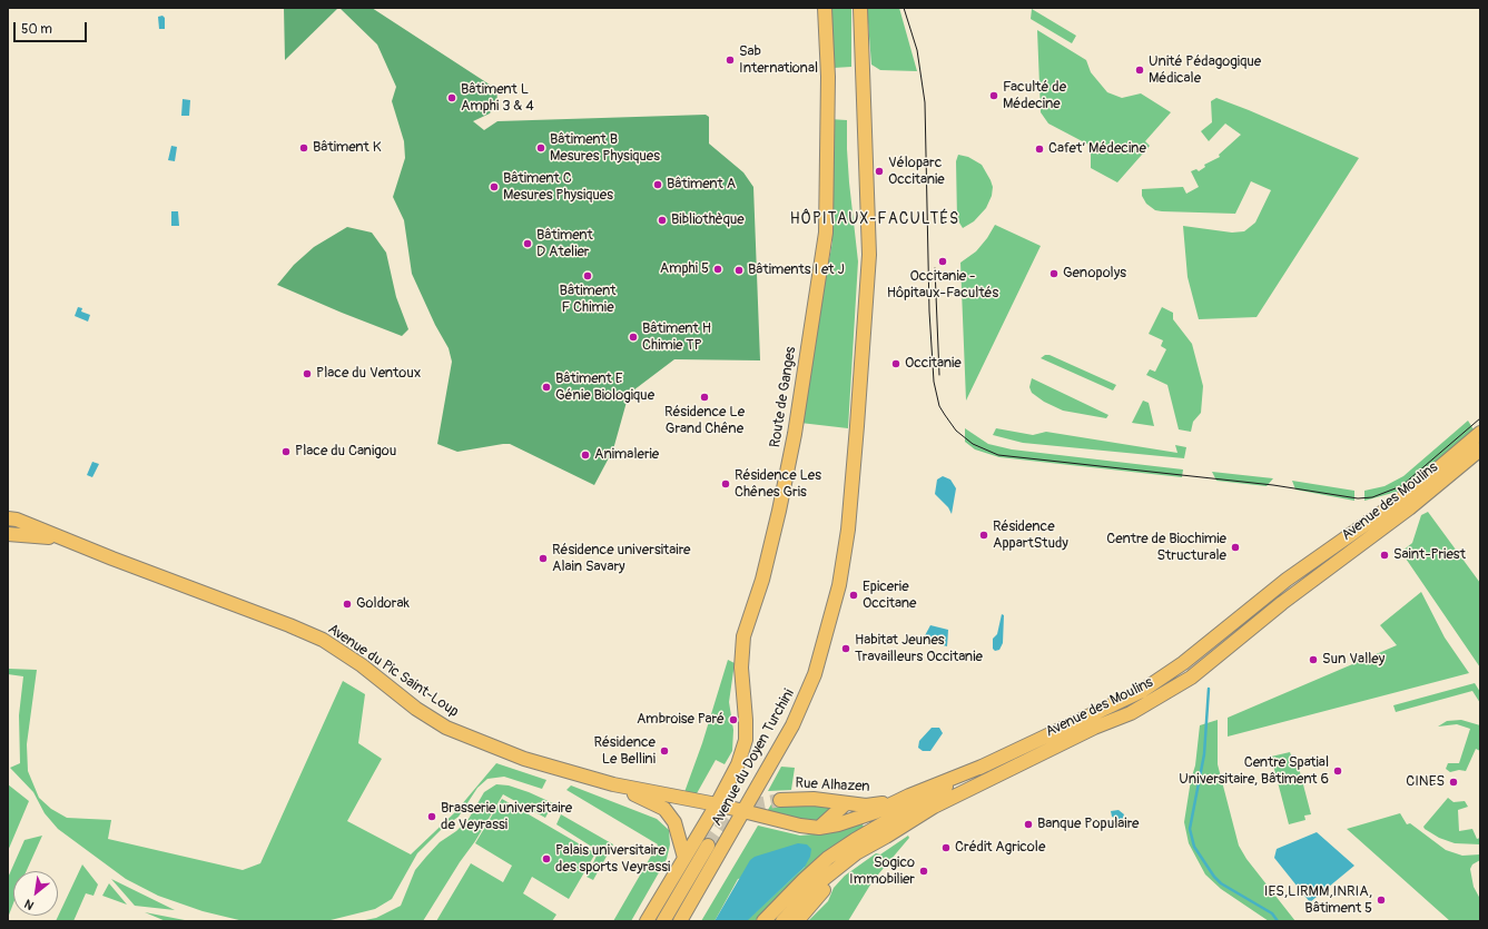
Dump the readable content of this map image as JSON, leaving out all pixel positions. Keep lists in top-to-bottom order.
{
  "streets": {
    "main road": [
      "Route de Ganges",
      "Avenue des Moulins",
      "Avenue du Pic Saint-Loup",
      "Avenue du Doyen Turchini",
      "Rue Alhazen"
    ]
  },
  "crossings": [
    ["Route de Ganges", "Avenue du Pic Saint-Loup"],
    ["Avenue des Moulins", "Avenue du Pic Saint-Loup"],
    ["Avenue des Moulins", "Avenue du Doyen Turchini"],
    ["Avenue des Moulins", "Rue Alhazen"],
    ["Avenue du Pic Saint-Loup", "Avenue du Doyen Turchini"]
  ],
  "districts": ["HÔPITAUX-FACULTÉS"],
  "places": [
    "Sab International",
    "Unité Pédagogique Médicale",
    "Faculté de Médecine",
    "Bâtiment L Amphi 3 & 4",
    "Bâtiment K",
    "Bâtiment B Mesures Physiques",
    "Cafet’ Médecine",
    "Véloparc Occitanie",
    "Bâtiment A",
    "Bâtiment C Mesures Physiques",
    "Bibliothèque",
    "Bâtiment D Atelier",
    "Occitanie - Hôpitaux-Facultés",
    "Amphi 5",
    "Bâtiments I et J",
    "Genopolys",
    "Bâtiment F Chimie",
    "Bâtiment H Chimie TP",
    "Occitanie",
    "Place du Ventoux",
    "Bâtiment E Génie Biologique",
    "Résidence Le Grand Chêne",
    "Place du Canigou",
    "Animalerie",
    "Résidence Les Chênes Gris",
    "Résidence AppartStudy",
    "Centre de Biochimie Structurale",
    "Saint-Priest",
    "Résidence universitaire Alain Savary",
    "Epicerie Occitane",
    "Goldorak",
    "Habitat Jeunes Travailleurs Occitanie",
    "Sun Valley",
    "Ambroise Paré",
    "Résidence Le Bellini",
    "Centre Spatial Universitaire, Bâtiment 6",
    "CINES",
    "Brasserie universitaire de Veyrassi",
    "Banque Populaire",
    "Crédit Agricole",
    "Palais universitaire des sports Veyrassi",
    "Sogico Immobilier",
    "IES,LIRMM,INRIA, Bâtiment 5"
  ],
  "scale_bar": "50 m",
  "north": "bottom left"
}
